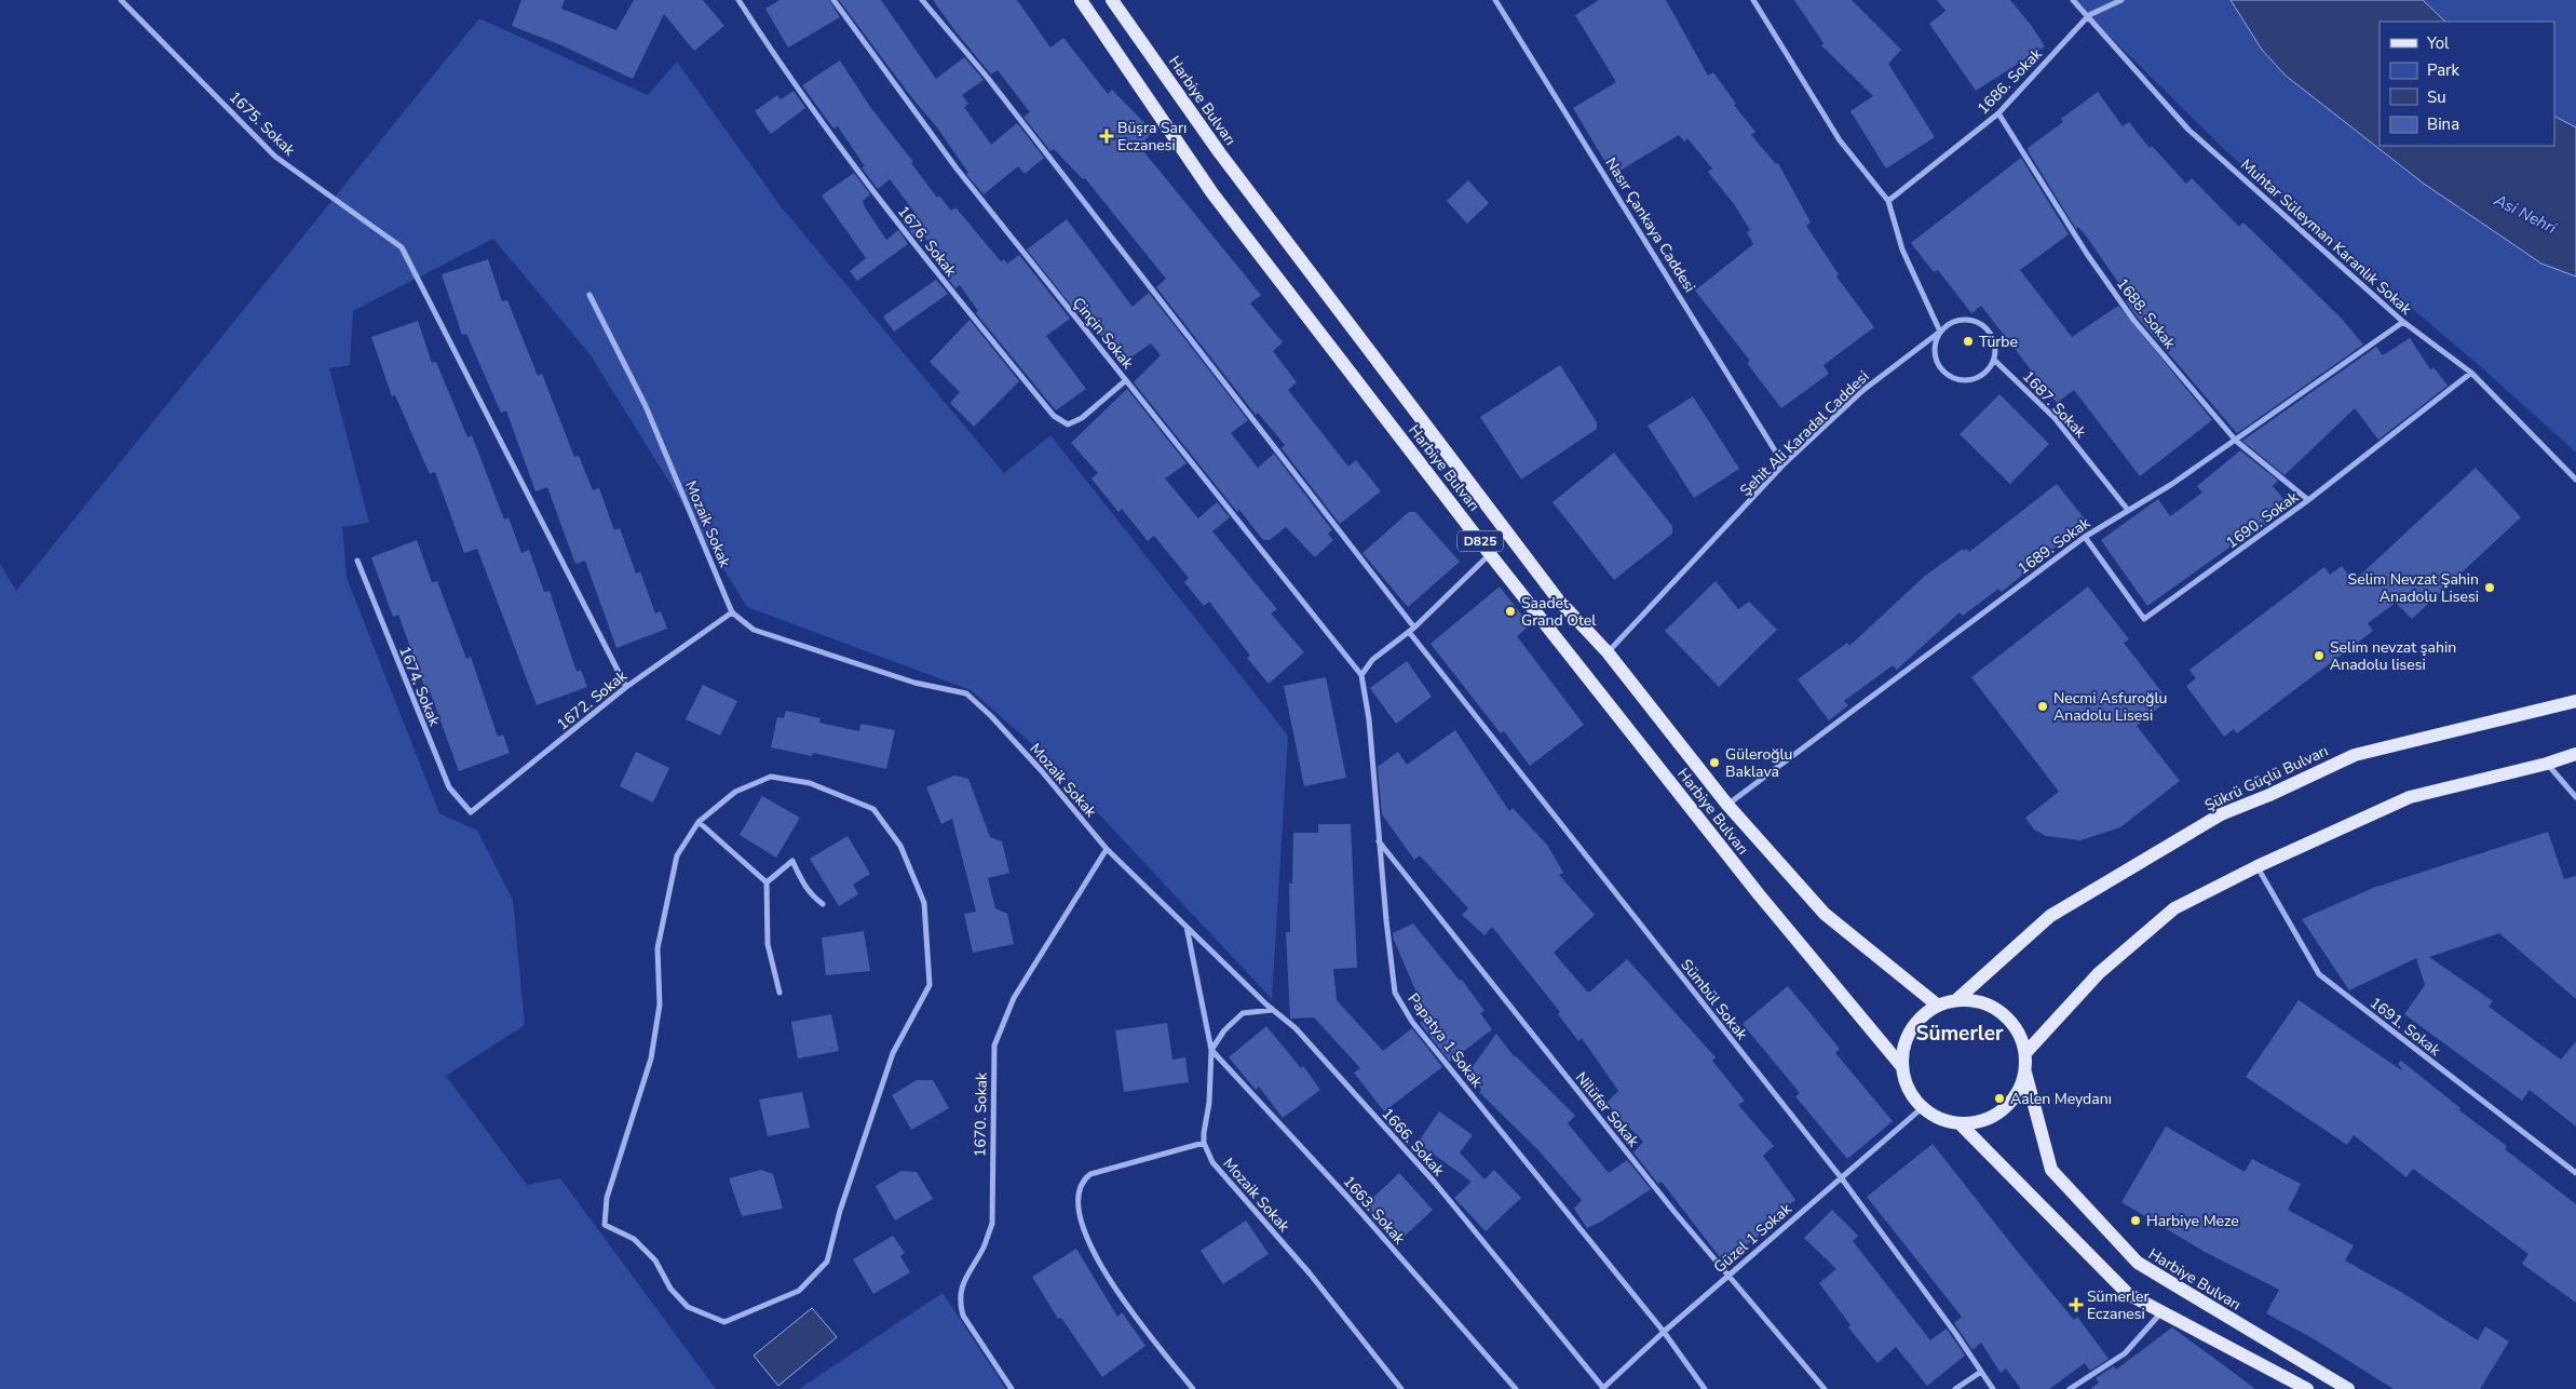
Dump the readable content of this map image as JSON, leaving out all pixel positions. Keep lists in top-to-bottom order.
{
  "streets": {
    "main road": ["Harbiye Bulvarı", "D825", "Şükrü Güçlü Bulvarı"],
    "street": [
      "1686. Sokak",
      "1675. Sokak",
      "Nasır Çankaya Caddesi",
      "Muhtar Süleyman Karanlık Sokak",
      "1676. Sokak",
      "1688. Sokak",
      "Çinçin Sokak",
      "1687. Sokak",
      "Şehit Ali Karadal Caddesi",
      "1690. Sokak",
      "Mozaik Sokak",
      "1689. Sokak",
      "1674. Sokak",
      "1672. Sokak",
      "Sümbül Sokak",
      "1691. Sokak",
      "Papatya 1 Sokak",
      "Nilüfer Sokak",
      "1670. Sokak",
      "1666. Sokak",
      "1663. Sokak",
      "Güzel 1 Sokak"
    ]
  },
  "crossings": [
    ["1686. Sokak", "Muhtar Süleyman Karanlık Sokak"],
    ["1686. Sokak", "1688. Sokak"],
    ["Harbiye Bulvarı", "Şehit Ali Karadal Caddesi"],
    ["Harbiye Bulvarı", "1689. Sokak"],
    ["Harbiye Bulvarı", "Şükrü Güçlü Bulvarı"],
    ["Harbiye Bulvarı", "Güzel 1 Sokak"],
    ["1675. Sokak", "1672. Sokak"],
    ["Nasır Çankaya Caddesi", "Şehit Ali Karadal Caddesi"],
    ["Muhtar Süleyman Karanlık Sokak", "1690. Sokak"],
    ["Muhtar Süleyman Karanlık Sokak", "1689. Sokak"],
    ["1676. Sokak", "Çinçin Sokak"],
    ["1688. Sokak", "1690. Sokak"],
    ["1688. Sokak", "1689. Sokak"],
    ["Çinçin Sokak", "Papatya 1 Sokak"],
    ["1687. Sokak", "Şehit Ali Karadal Caddesi"],
    ["1687. Sokak", "1689. Sokak"],
    ["1690. Sokak", "1689. Sokak"],
    ["Mozaik Sokak", "1672. Sokak"],
    ["Mozaik Sokak", "1670. Sokak"],
    ["Mozaik Sokak", "1666. Sokak"],
    ["1674. Sokak", "1672. Sokak"],
    ["Şükrü Güçlü Bulvarı", "Güzel 1 Sokak"],
    ["Sümbül Sokak", "Güzel 1 Sokak"],
    ["Papatya 1 Sokak", "Nilüfer Sokak"],
    ["Papatya 1 Sokak", "Güzel 1 Sokak"],
    ["Nilüfer Sokak", "Güzel 1 Sokak"],
    ["1666. Sokak", "Güzel 1 Sokak"]
  ],
  "districts": ["Sümerler"],
  "water": ["Asi Nehri"],
  "places": {
    "health": ["Büşra Sarı Eczanesi", "Sümerler Eczanesi"],
    "other": [
      "Türbe",
      "Selim Nevzat Şahin Anadolu Lisesi",
      "Saadet Grand Otel",
      "Selim nevzat şahin Anadolu lisesi",
      "Necmi Asfuroğlu Anadolu Lisesi",
      "Güleroğlu Baklava",
      "Aalen Meydanı",
      "Harbiye Meze"
    ]
  },
  "legend": [
    "Yol",
    "Park",
    "Su",
    "Bina"
  ]
}
